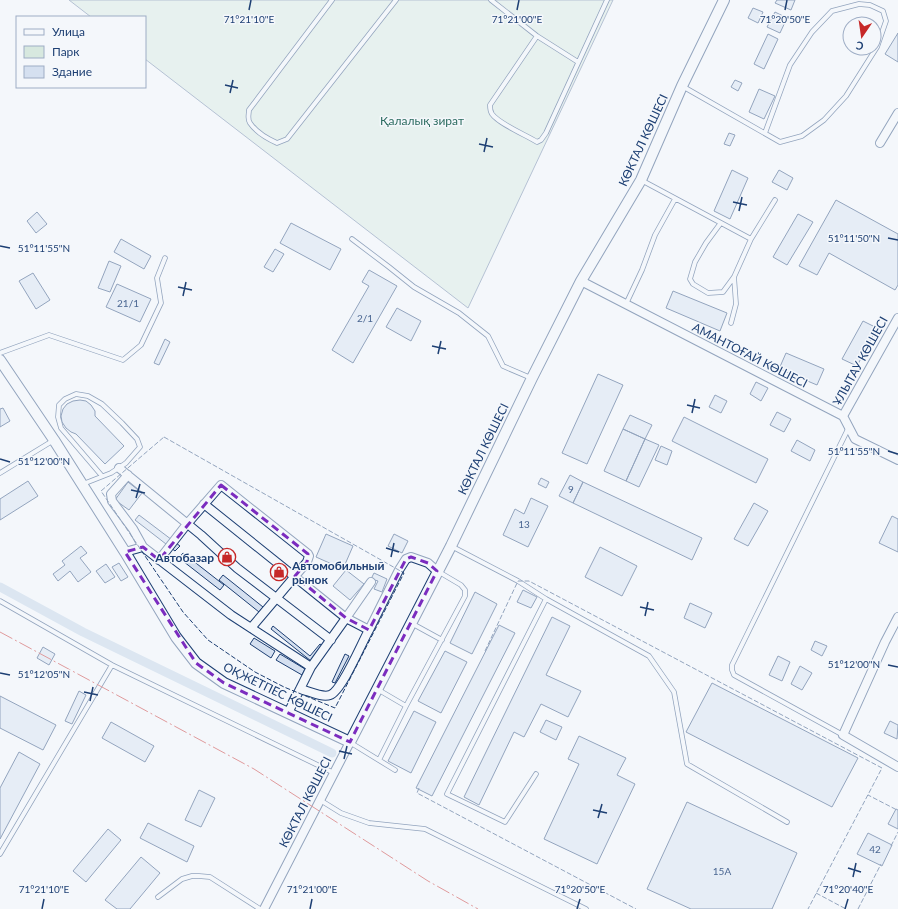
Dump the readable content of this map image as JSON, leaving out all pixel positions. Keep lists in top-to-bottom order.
{
  "streets": {
    "street": [
      "КӨКТАЛ КӨШЕСІ",
      "АМАНТОҒАЙ КӨШЕСІ",
      "ҰЛЫТАУ КӨШЕСІ",
      "ОҚЖЕТПЕС КӨШЕСІ"
    ]
  },
  "crossings": [
    ["КӨКТАЛ КӨШЕСІ", "АМАНТОҒАЙ КӨШЕСІ"],
    ["КӨКТАЛ КӨШЕСІ", "ОҚЖЕТПЕС КӨШЕСІ"],
    ["АМАНТОҒАЙ КӨШЕСІ", "ҰЛЫТАУ КӨШЕСІ"]
  ],
  "parks": ["Қалалық зират"],
  "places": {
    "shop": ["Автобазар", "Автомобильный рынок"]
  },
  "house_numbers": [
    "21/1",
    "2/1",
    "9",
    "13",
    "42",
    "15А"
  ],
  "legend": ["Улица", "Парк", "Здание"],
  "north": "bottom",
  "coordinates": [
    "71°21'10\"E",
    "71°21'00\"E",
    "71°20'50\"E",
    "51°11'50\"N",
    "51°11'55\"N",
    "51°12'00\"N",
    "51°12'05\"N",
    "71°20'40\"E"
  ]
}
